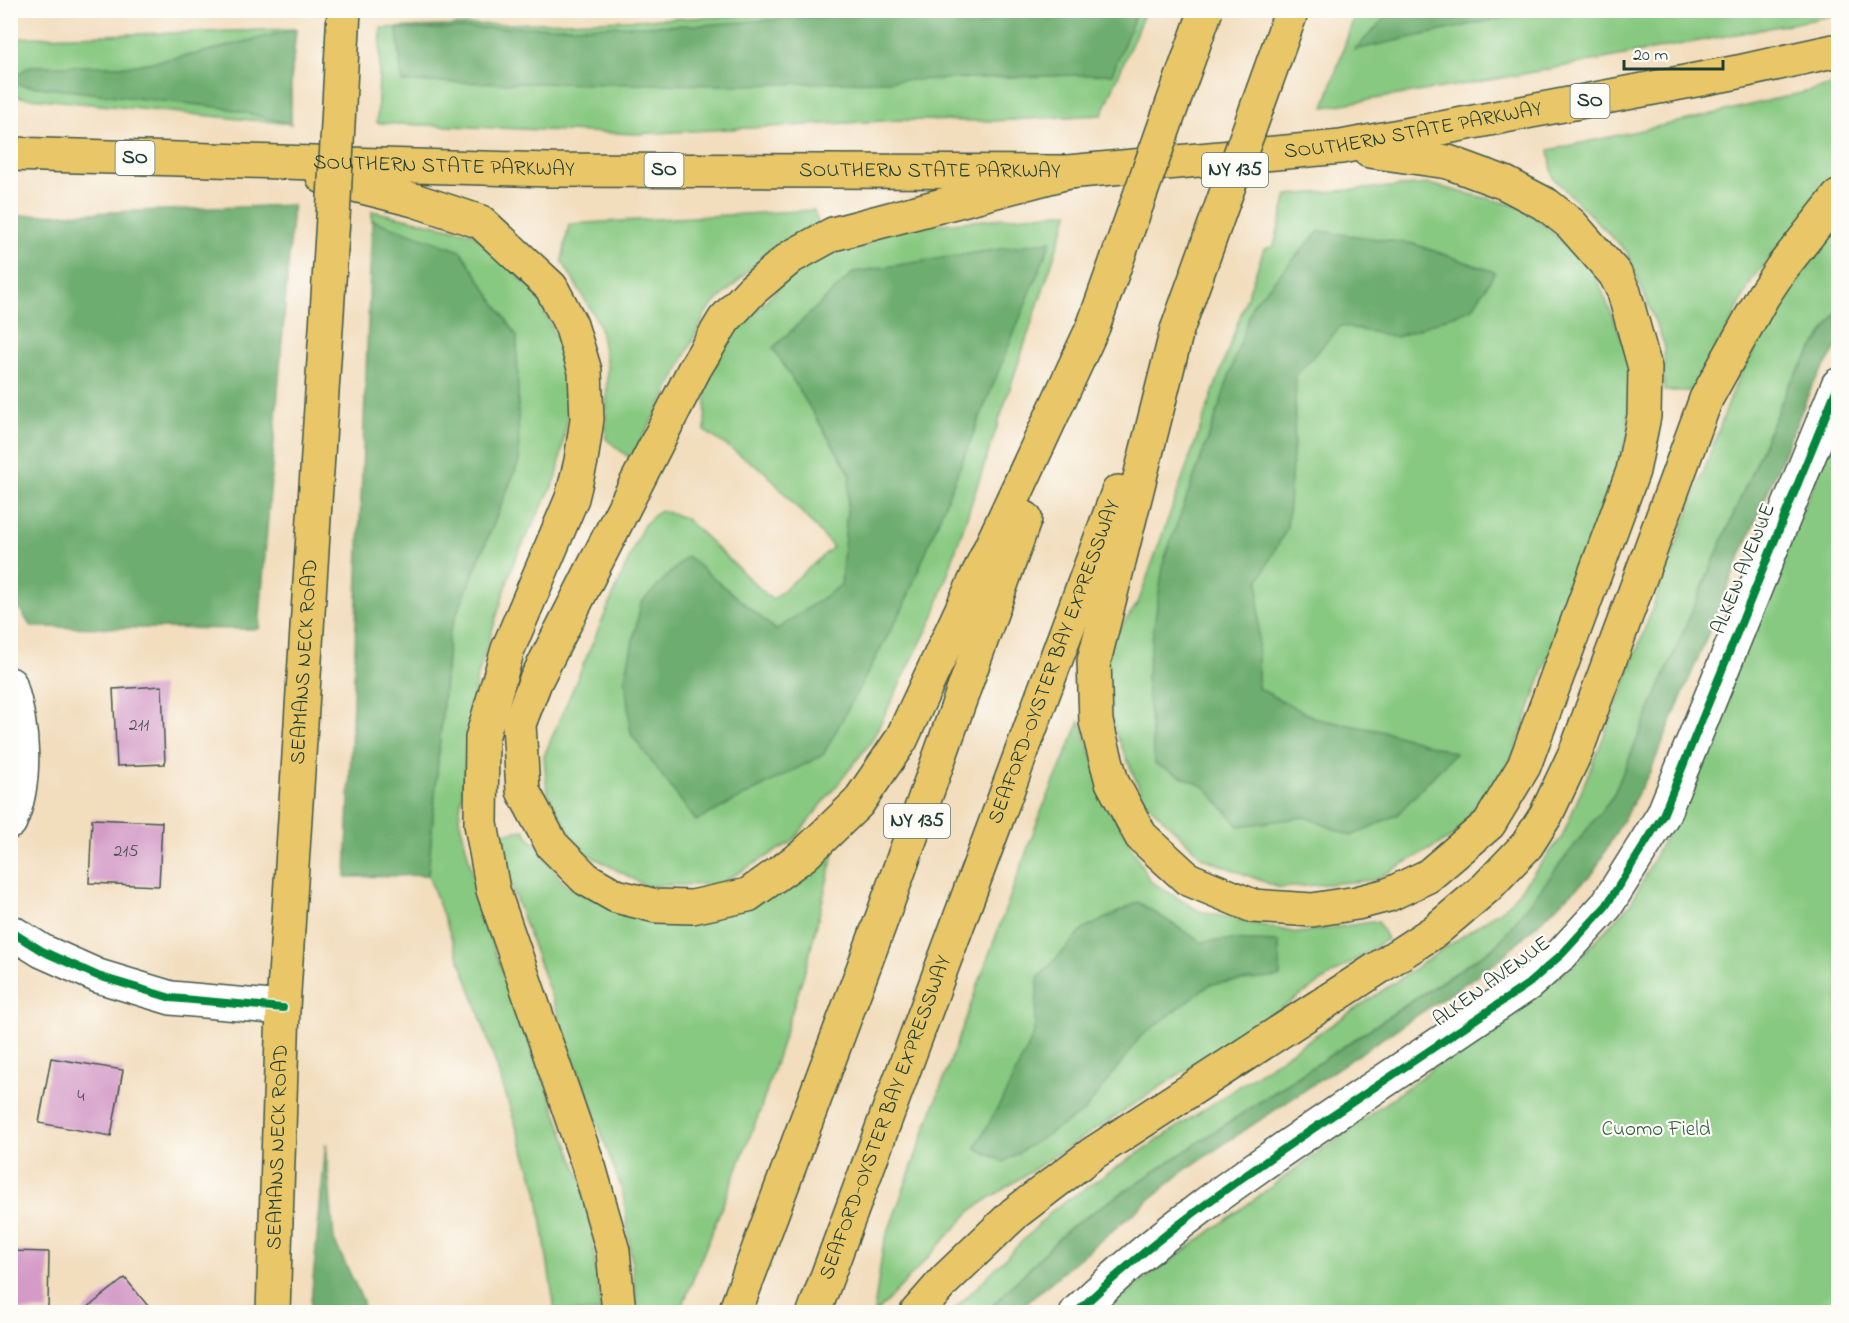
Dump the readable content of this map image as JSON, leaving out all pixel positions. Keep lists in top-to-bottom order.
{
  "streets": {
    "main road": [
      "SO",
      "SOUTHERN STATE PARKWAY",
      "NY 135",
      "SEAMANS NECK ROAD",
      "SEAFORD-OYSTER BAY EXPRESSWAY"
    ],
    "street": ["ALKEN AVENUE"]
  },
  "parks": ["Cuomo Field"],
  "house_numbers": ["211", "215", "4"],
  "scale_bar": "20 m"
}
